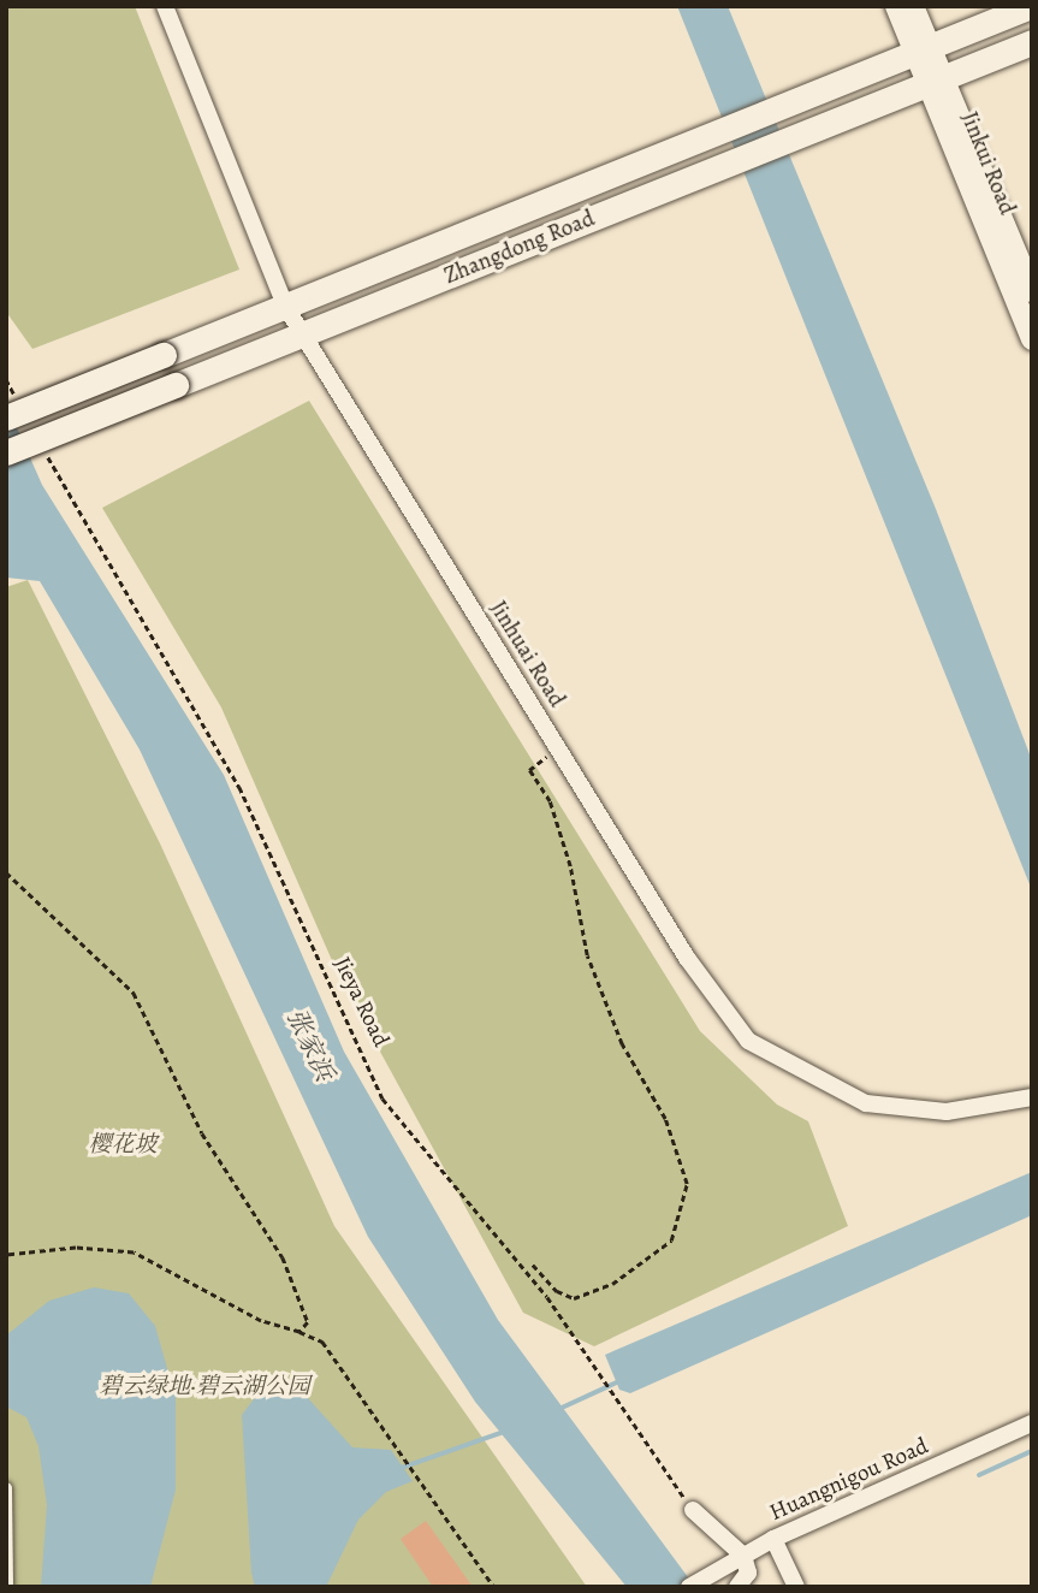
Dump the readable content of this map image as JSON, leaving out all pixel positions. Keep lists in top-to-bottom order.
{
  "streets": {
    "main road": ["Zhangdong Road"],
    "street": ["Jinkui Road", "Jinhuai Road", "Huangnigou Road"],
    "path": ["Jieya Road"]
  },
  "crossings": [
    ["Jinkui Road", "Zhangdong Road"],
    ["Zhangdong Road", "Jinhuai Road"]
  ],
  "water": ["张家浜"],
  "parks": ["樱花坡", "碧云绿地·碧云湖公园"]
}
